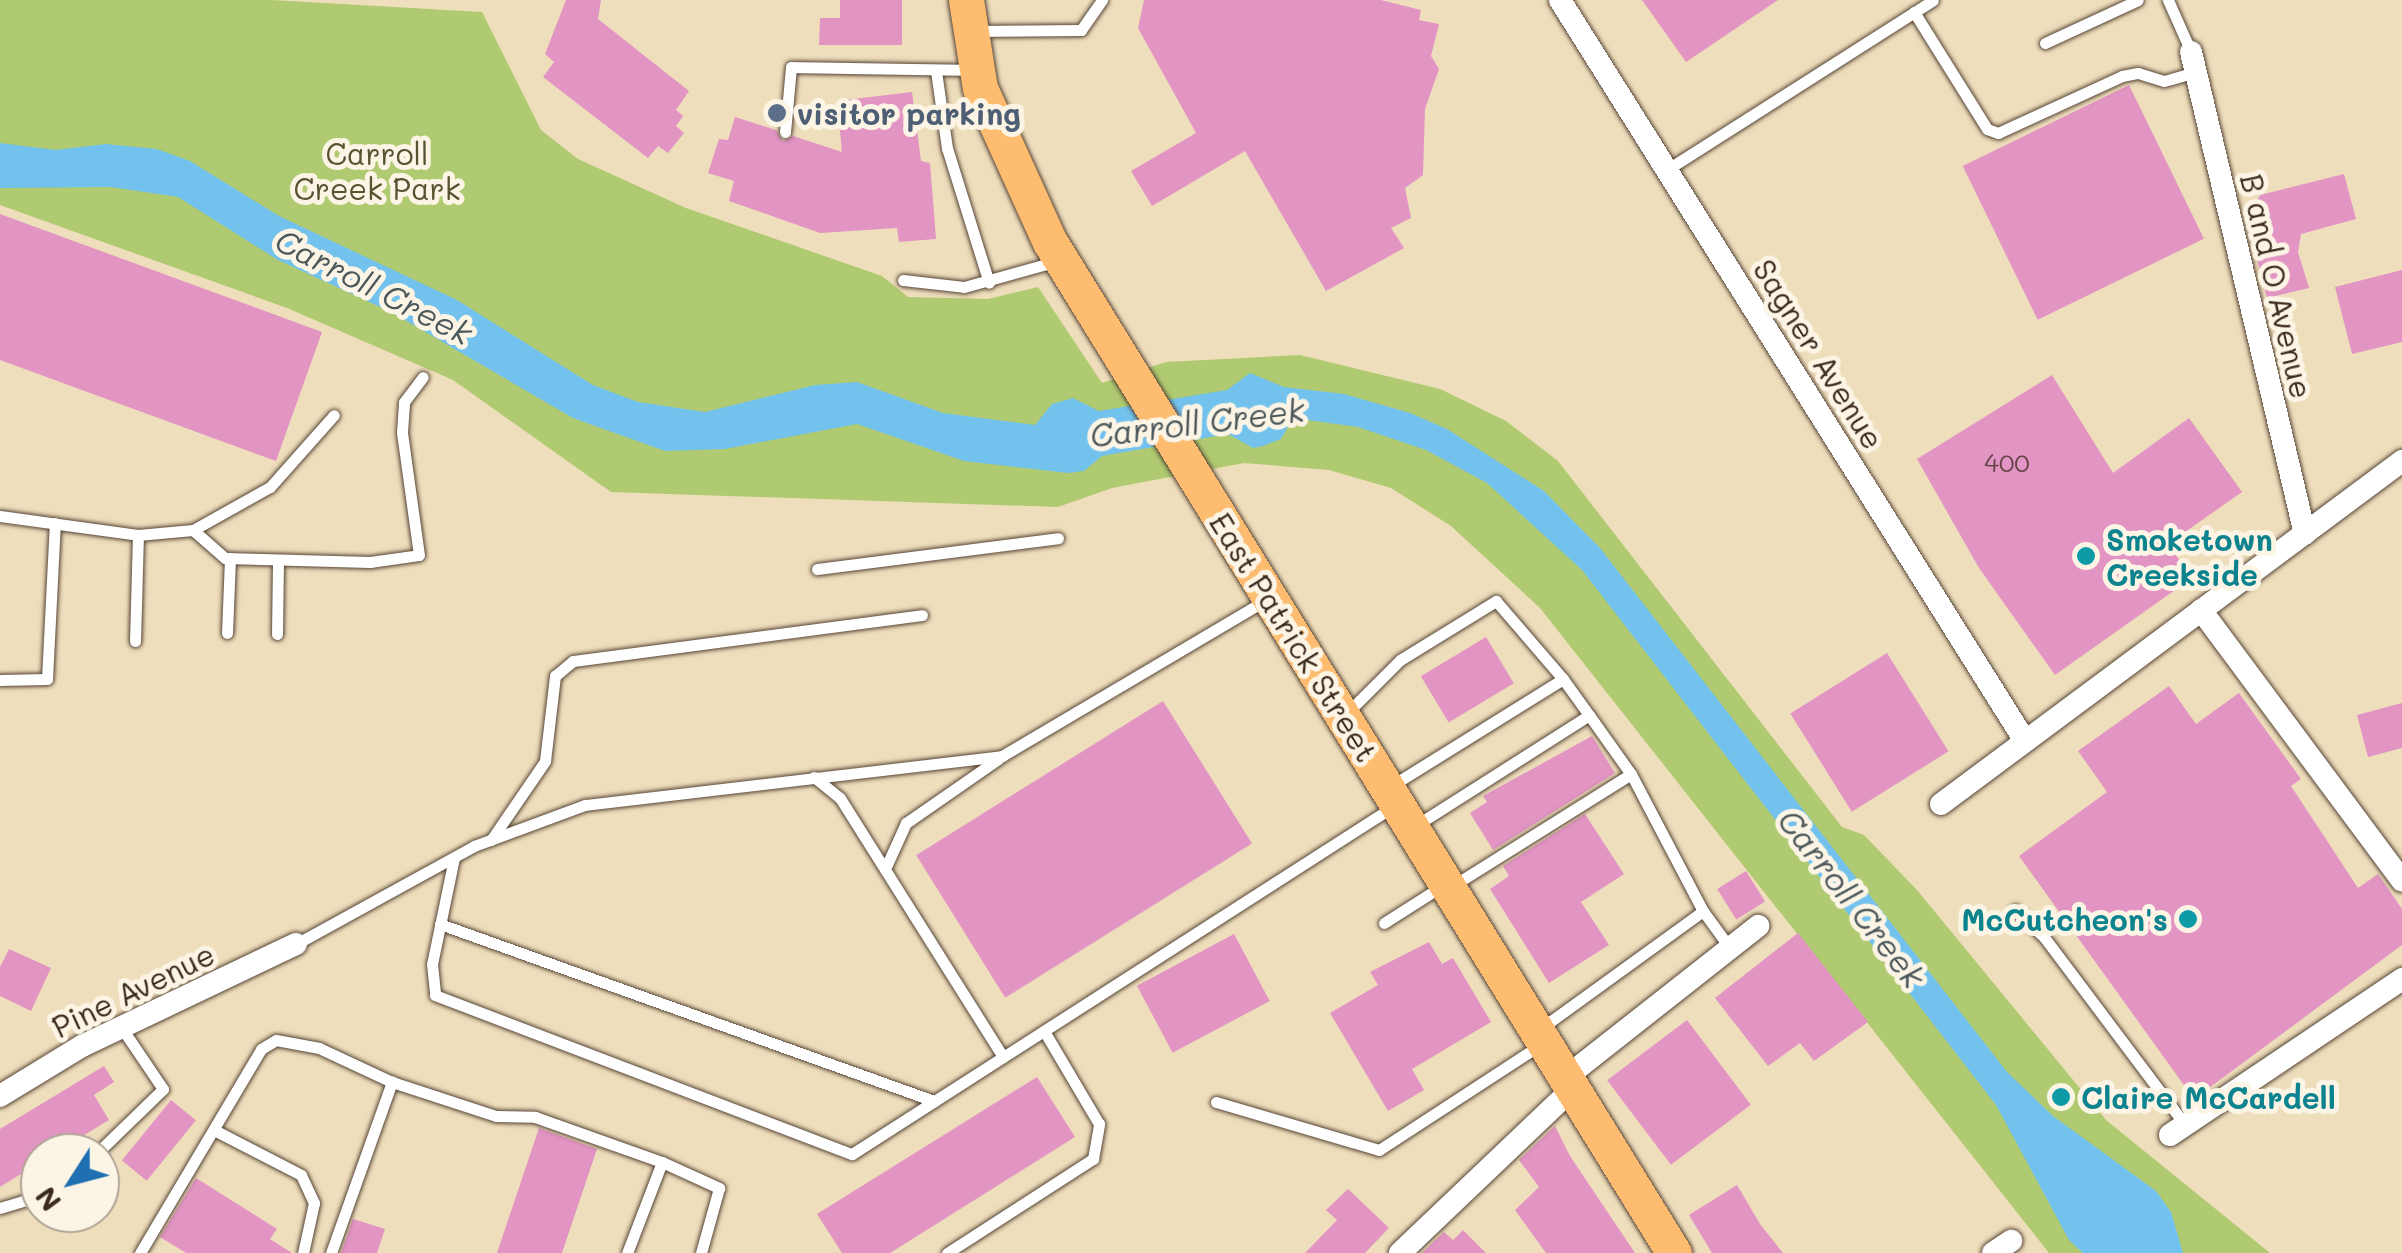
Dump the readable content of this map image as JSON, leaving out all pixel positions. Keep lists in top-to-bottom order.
{
  "streets": {
    "main road": ["East Patrick Street"],
    "street": ["B and O Avenue", "Sagner Avenue", "Pine Avenue"]
  },
  "water": ["Carroll Creek"],
  "parks": ["Carroll Creek Park"],
  "places": [
    "visitor parking",
    "Smoketown Creekside",
    "McCutcheon's",
    "Claire McCardell"
  ],
  "house_numbers": ["400"],
  "north": "bottom left"
}
